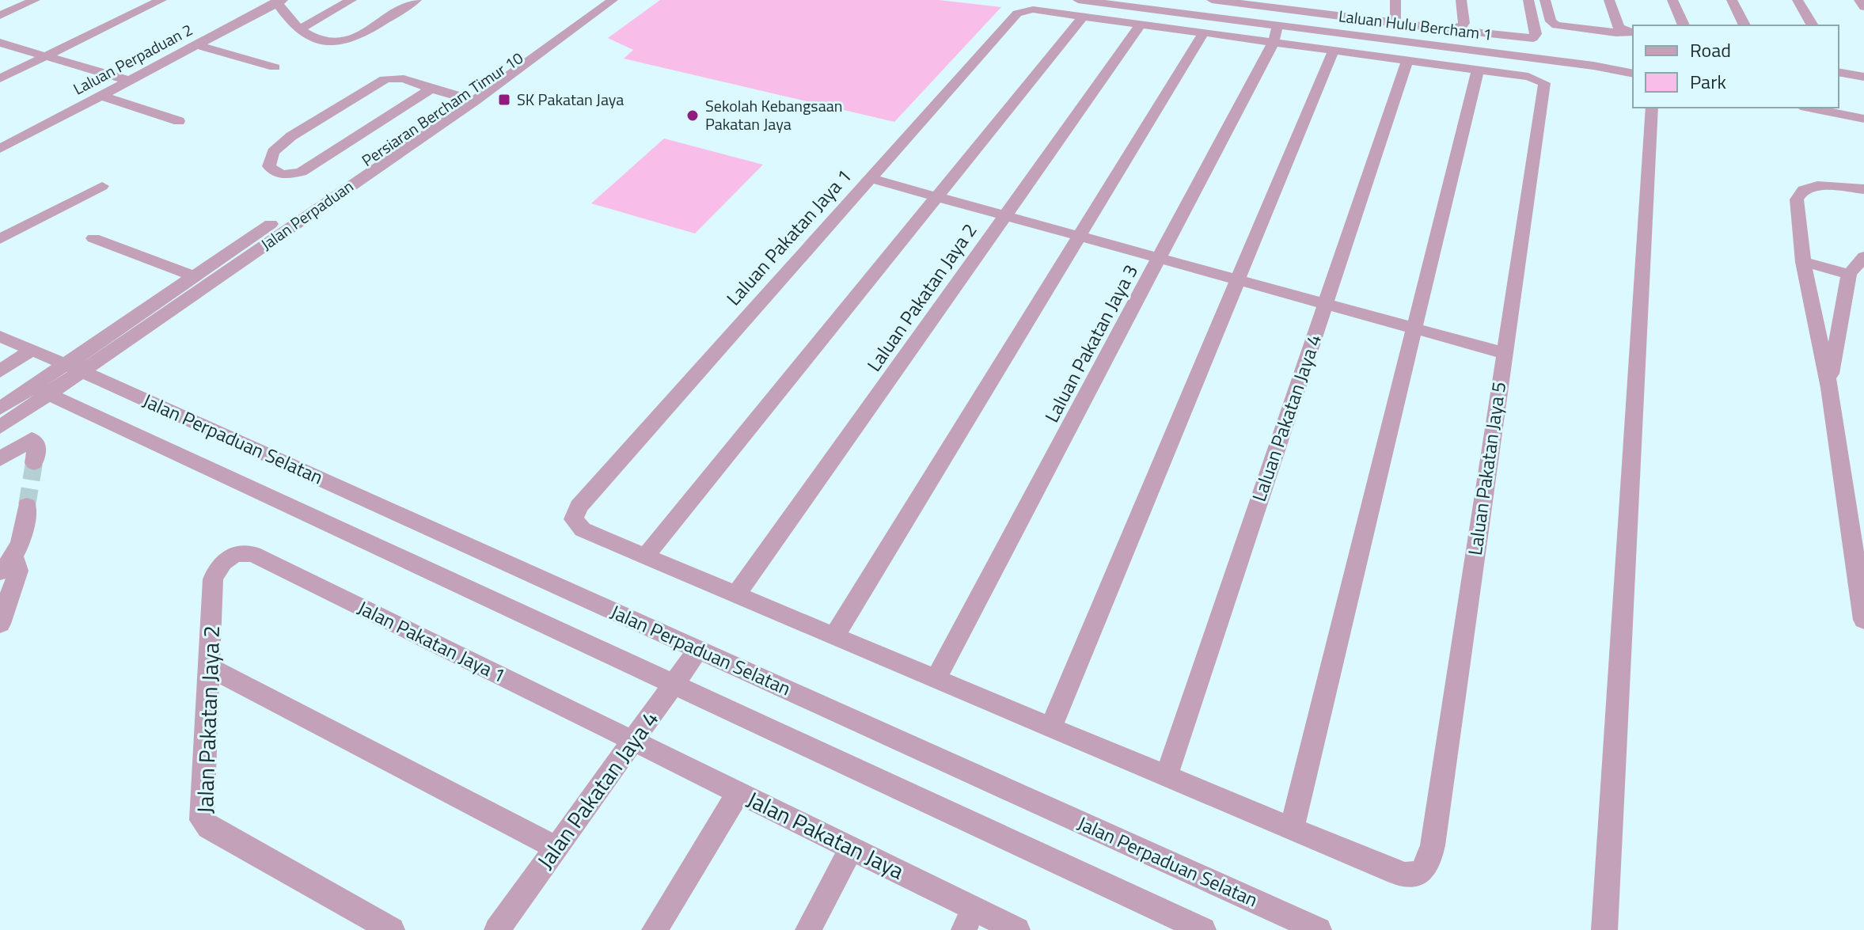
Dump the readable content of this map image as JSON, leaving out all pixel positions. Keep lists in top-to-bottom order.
{
  "streets": {
    "street": [
      "Laluan Hulu Bercham 1",
      "Laluan Perpaduan 2",
      "Persiaran Bercham Timur 10",
      "Jalan Perpaduan",
      "Laluan Pakatan Jaya 1",
      "Laluan Pakatan Jaya 2",
      "Laluan Pakatan Jaya 3",
      "Laluan Pakatan Jaya 4",
      "Jalan Perpaduan Selatan",
      "Laluan Pakatan Jaya 5",
      "Jalan Pakatan Jaya 1",
      "Jalan Pakatan Jaya 2",
      "Jalan Pakatan Jaya 4",
      "Jalan Pakatan Jaya"
    ]
  },
  "crossings": [
    ["Laluan Hulu Bercham 1", "Laluan Pakatan Jaya 1"],
    ["Laluan Hulu Bercham 1", "Laluan Pakatan Jaya 3"],
    ["Persiaran Bercham Timur 10", "Jalan Perpaduan"],
    ["Persiaran Bercham Timur 10", "Jalan Perpaduan Selatan"],
    ["Jalan Perpaduan", "Jalan Perpaduan Selatan"],
    ["Laluan Pakatan Jaya 1", "Laluan Pakatan Jaya 2"],
    ["Laluan Pakatan Jaya 1", "Laluan Pakatan Jaya 3"],
    ["Laluan Pakatan Jaya 1", "Laluan Pakatan Jaya 5"],
    ["Laluan Pakatan Jaya 2", "Laluan Pakatan Jaya 5"],
    ["Laluan Pakatan Jaya 3", "Laluan Pakatan Jaya 5"],
    ["Laluan Pakatan Jaya 4", "Laluan Pakatan Jaya 5"],
    ["Jalan Perpaduan Selatan", "Jalan Pakatan Jaya 4"],
    ["Jalan Pakatan Jaya 1", "Jalan Pakatan Jaya 2"],
    ["Jalan Pakatan Jaya 1", "Jalan Pakatan Jaya 4"],
    ["Jalan Pakatan Jaya 1", "Jalan Pakatan Jaya"],
    ["Jalan Pakatan Jaya 4", "Jalan Pakatan Jaya"]
  ],
  "places": {
    "transit": ["SK Pakatan Jaya"],
    "other": ["Sekolah Kebangsaan Pakatan Jaya"]
  },
  "legend": ["Road", "Park"]
}
